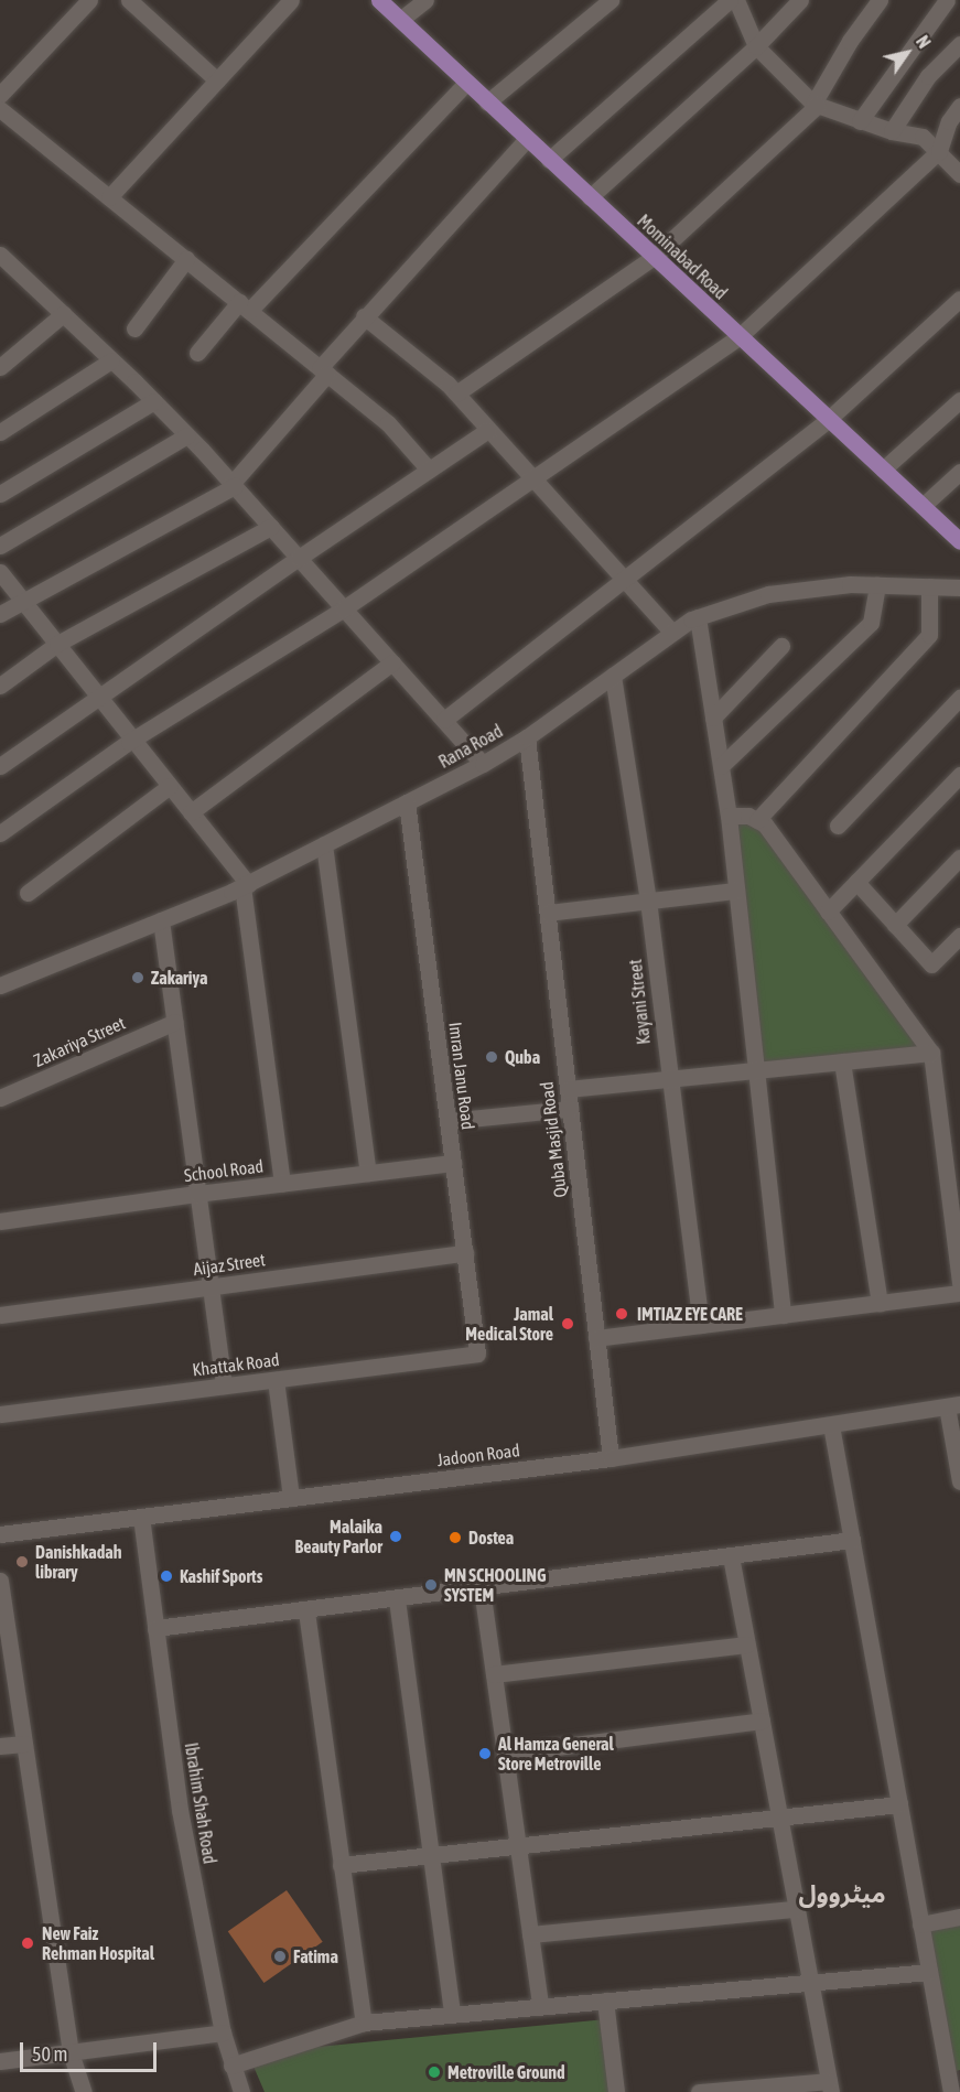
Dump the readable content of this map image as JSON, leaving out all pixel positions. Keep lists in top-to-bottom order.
{
  "streets": {
    "main road": ["Mominabad Road"],
    "street": [
      "Rana Road",
      "Kayani Street",
      "Zakariya Street",
      "Imran Janu Road",
      "Quba Masjid Road",
      "School Road",
      "Aijaz Street",
      "Khattak Road",
      "Jadoon Road",
      "Ibrahim Shah Road"
    ]
  },
  "crossings": [
    ["Rana Road", "Kayani Street"],
    ["Rana Road", "Imran Janu Road"],
    ["Rana Road", "Quba Masjid Road"],
    ["Imran Janu Road", "School Road"],
    ["Imran Janu Road", "Aijaz Street"],
    ["Imran Janu Road", "Khattak Road"],
    ["Quba Masjid Road", "Jadoon Road"],
    ["Jadoon Road", "Ibrahim Shah Road"]
  ],
  "districts": ["میٹروول"],
  "places": [
    "Zakariya",
    "Quba",
    "IMTIAZ EYE CARE",
    "Jamal Medical Store",
    "Malaika Beauty Parlor",
    "Dostea",
    "Danishkadah library",
    "Kashif Sports",
    "MN SCHOOLING SYSTEM",
    "Al Hamza General Store Metroville",
    "New Faiz Rehman Hospital",
    "Fatima",
    "Metroville Ground"
  ],
  "scale_bar": "50 m",
  "north": "top right"
}
